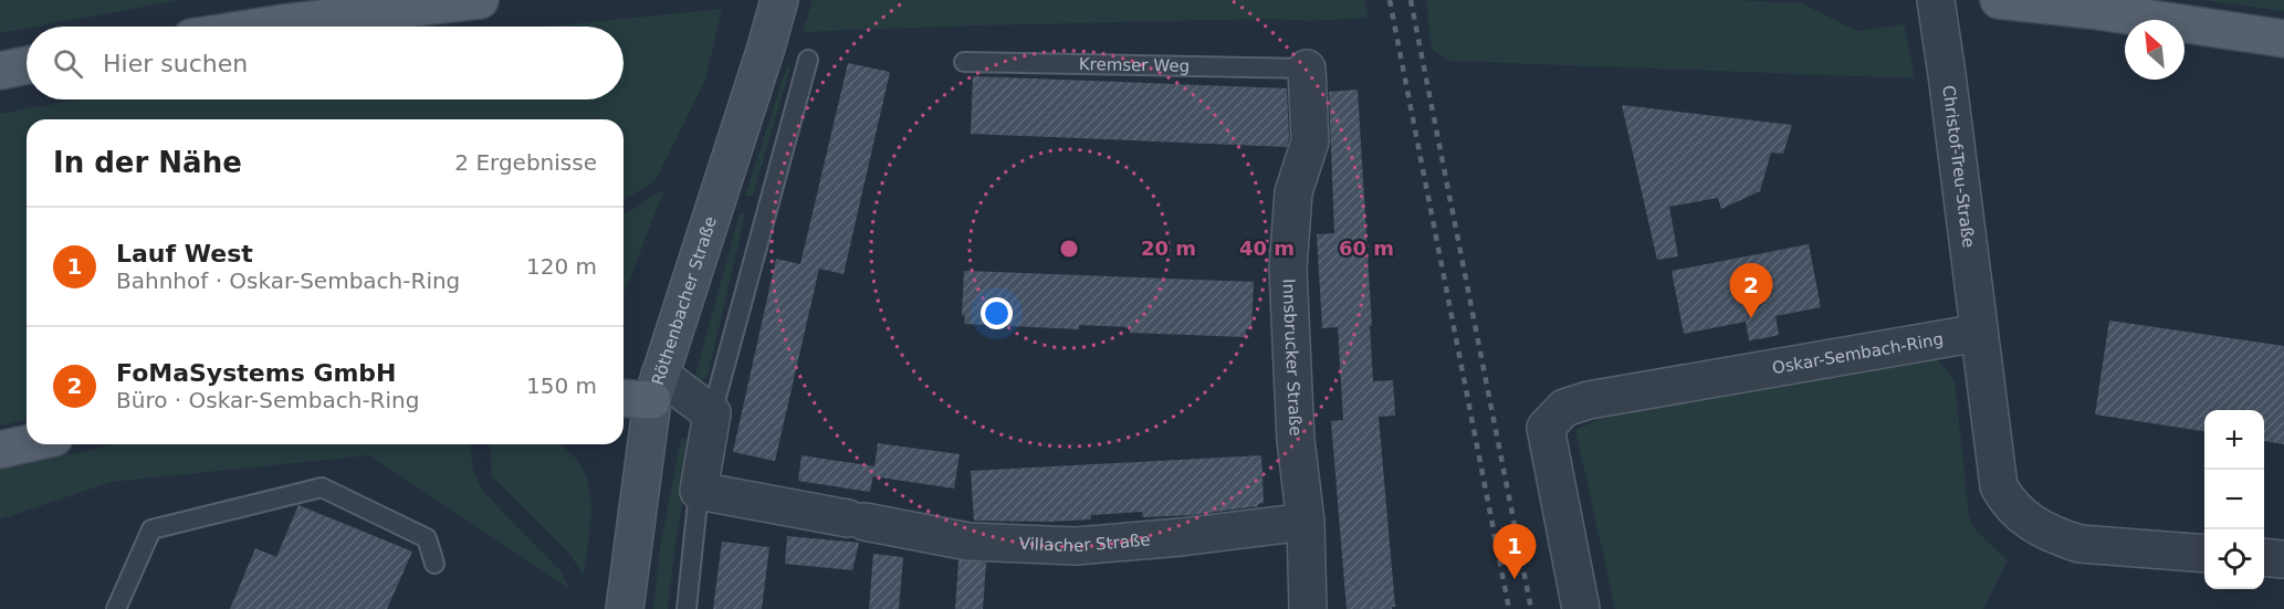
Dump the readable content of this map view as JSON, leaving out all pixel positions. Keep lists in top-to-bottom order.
{
  "streets": {
    "main road": ["Röthenbacher Straße"],
    "street": [
      "Christof-Treu-Straße",
      "Oskar-Sembach-Ring",
      "Innsbrucker Straße",
      "Villacher Straße"
    ],
    "lane": ["Kremser Weg"]
  },
  "crossings": [
    ["Kremser Weg", "Innsbrucker Straße"],
    ["Christof-Treu-Straße", "Oskar-Sembach-Ring"],
    ["Innsbrucker Straße", "Villacher Straße"]
  ],
  "north": "top left",
  "page": {
    "search": "Hier suchen",
    "heading": ["In der Nähe", "2 Ergebnisse"],
    "list": [
      {
        "mark": "1",
        "name": "Lauf West",
        "note": "Bahnhof · Oskar-Sembach-Ring",
        "value": "120 m"
      },
      {
        "mark": "2",
        "name": "FoMaSystems GmbH",
        "note": "Büro · Oskar-Sembach-Ring",
        "value": "150 m"
      }
    ],
    "pins": ["2", "1"],
    "map_buttons": ["+", "−"]
  },
  "rings": ["20 m", "40 m", "60 m"]
}
